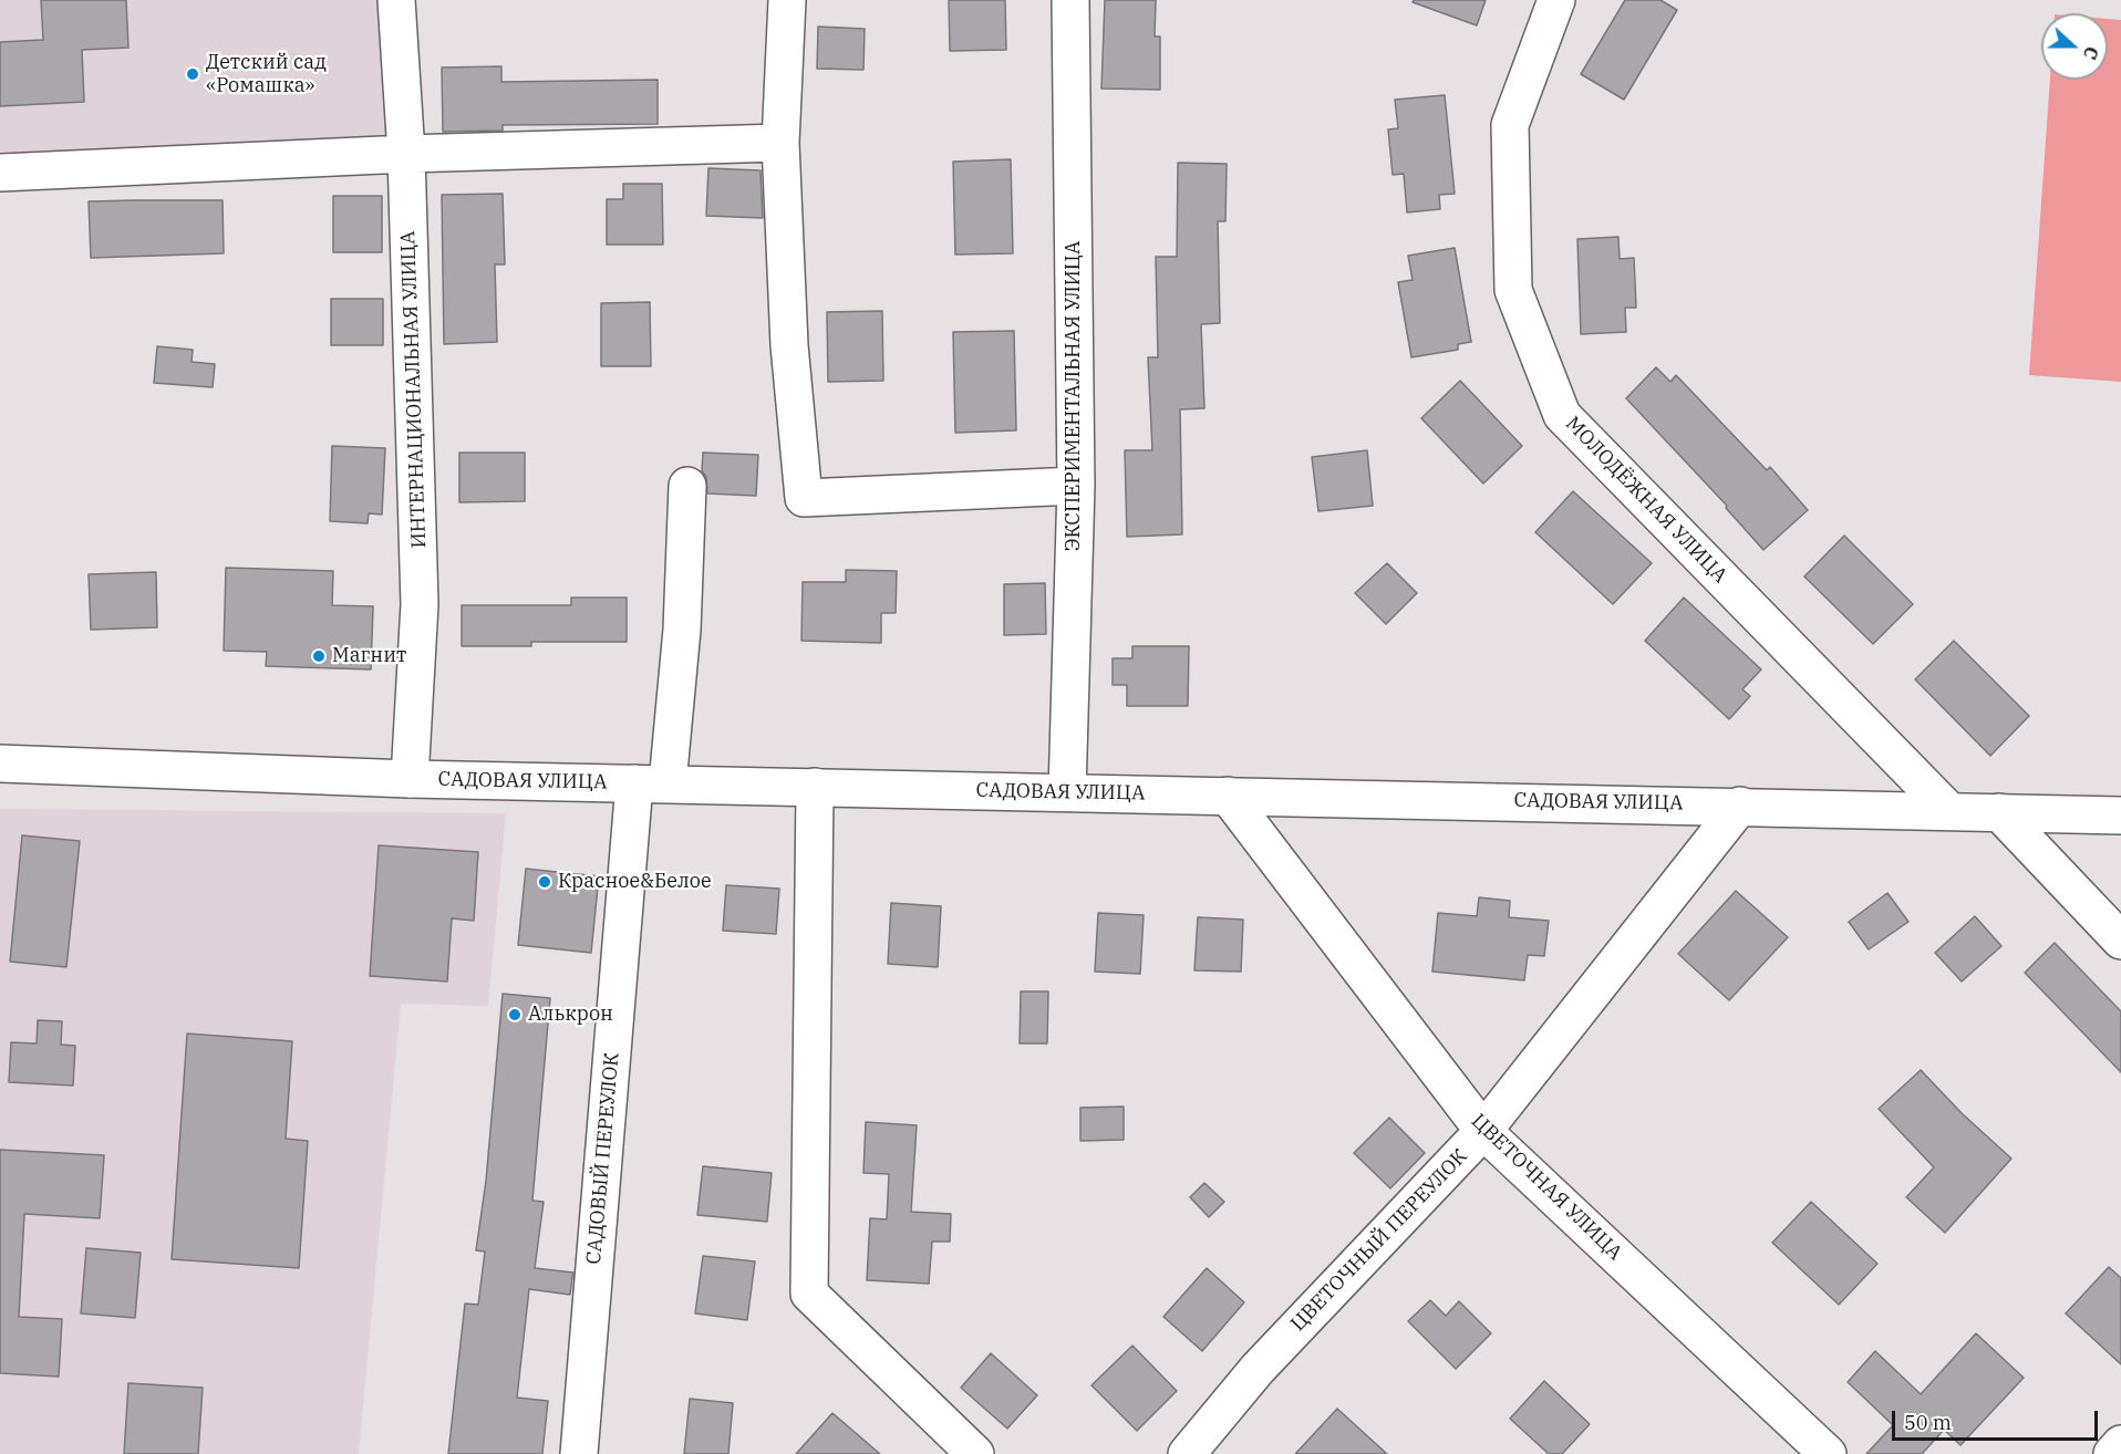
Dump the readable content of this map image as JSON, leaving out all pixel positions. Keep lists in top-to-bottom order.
{
  "streets": {
    "street": [
      "ИНТЕРНАЦИОНАЛЬНАЯ УЛИЦА",
      "ЭКСПЕРИМЕНТАЛЬНАЯ УЛИЦА",
      "МОЛОДЁЖНАЯ УЛИЦА",
      "САДОВАЯ УЛИЦА",
      "САДОВЫЙ ПЕРЕУЛОК",
      "ЦВЕТОЧНАЯ УЛИЦА",
      "ЦВЕТОЧНЫЙ ПЕРЕУЛОК"
    ]
  },
  "crossings": [
    ["ИНТЕРНАЦИОНАЛЬНАЯ УЛИЦА", "САДОВАЯ УЛИЦА"],
    ["ЭКСПЕРИМЕНТАЛЬНАЯ УЛИЦА", "САДОВАЯ УЛИЦА"],
    ["МОЛОДЁЖНАЯ УЛИЦА", "САДОВАЯ УЛИЦА"],
    ["САДОВАЯ УЛИЦА", "САДОВЫЙ ПЕРЕУЛОК"],
    ["САДОВАЯ УЛИЦА", "ЦВЕТОЧНАЯ УЛИЦА"],
    ["САДОВАЯ УЛИЦА", "ЦВЕТОЧНЫЙ ПЕРЕУЛОК"],
    ["ЦВЕТОЧНАЯ УЛИЦА", "ЦВЕТОЧНЫЙ ПЕРЕУЛОК"]
  ],
  "places": [
    "Детский сад «Ромашка»",
    "Магнит",
    "Красное&Белое",
    "Алькрон"
  ],
  "scale_bar": "50 m",
  "north": "right"
}
